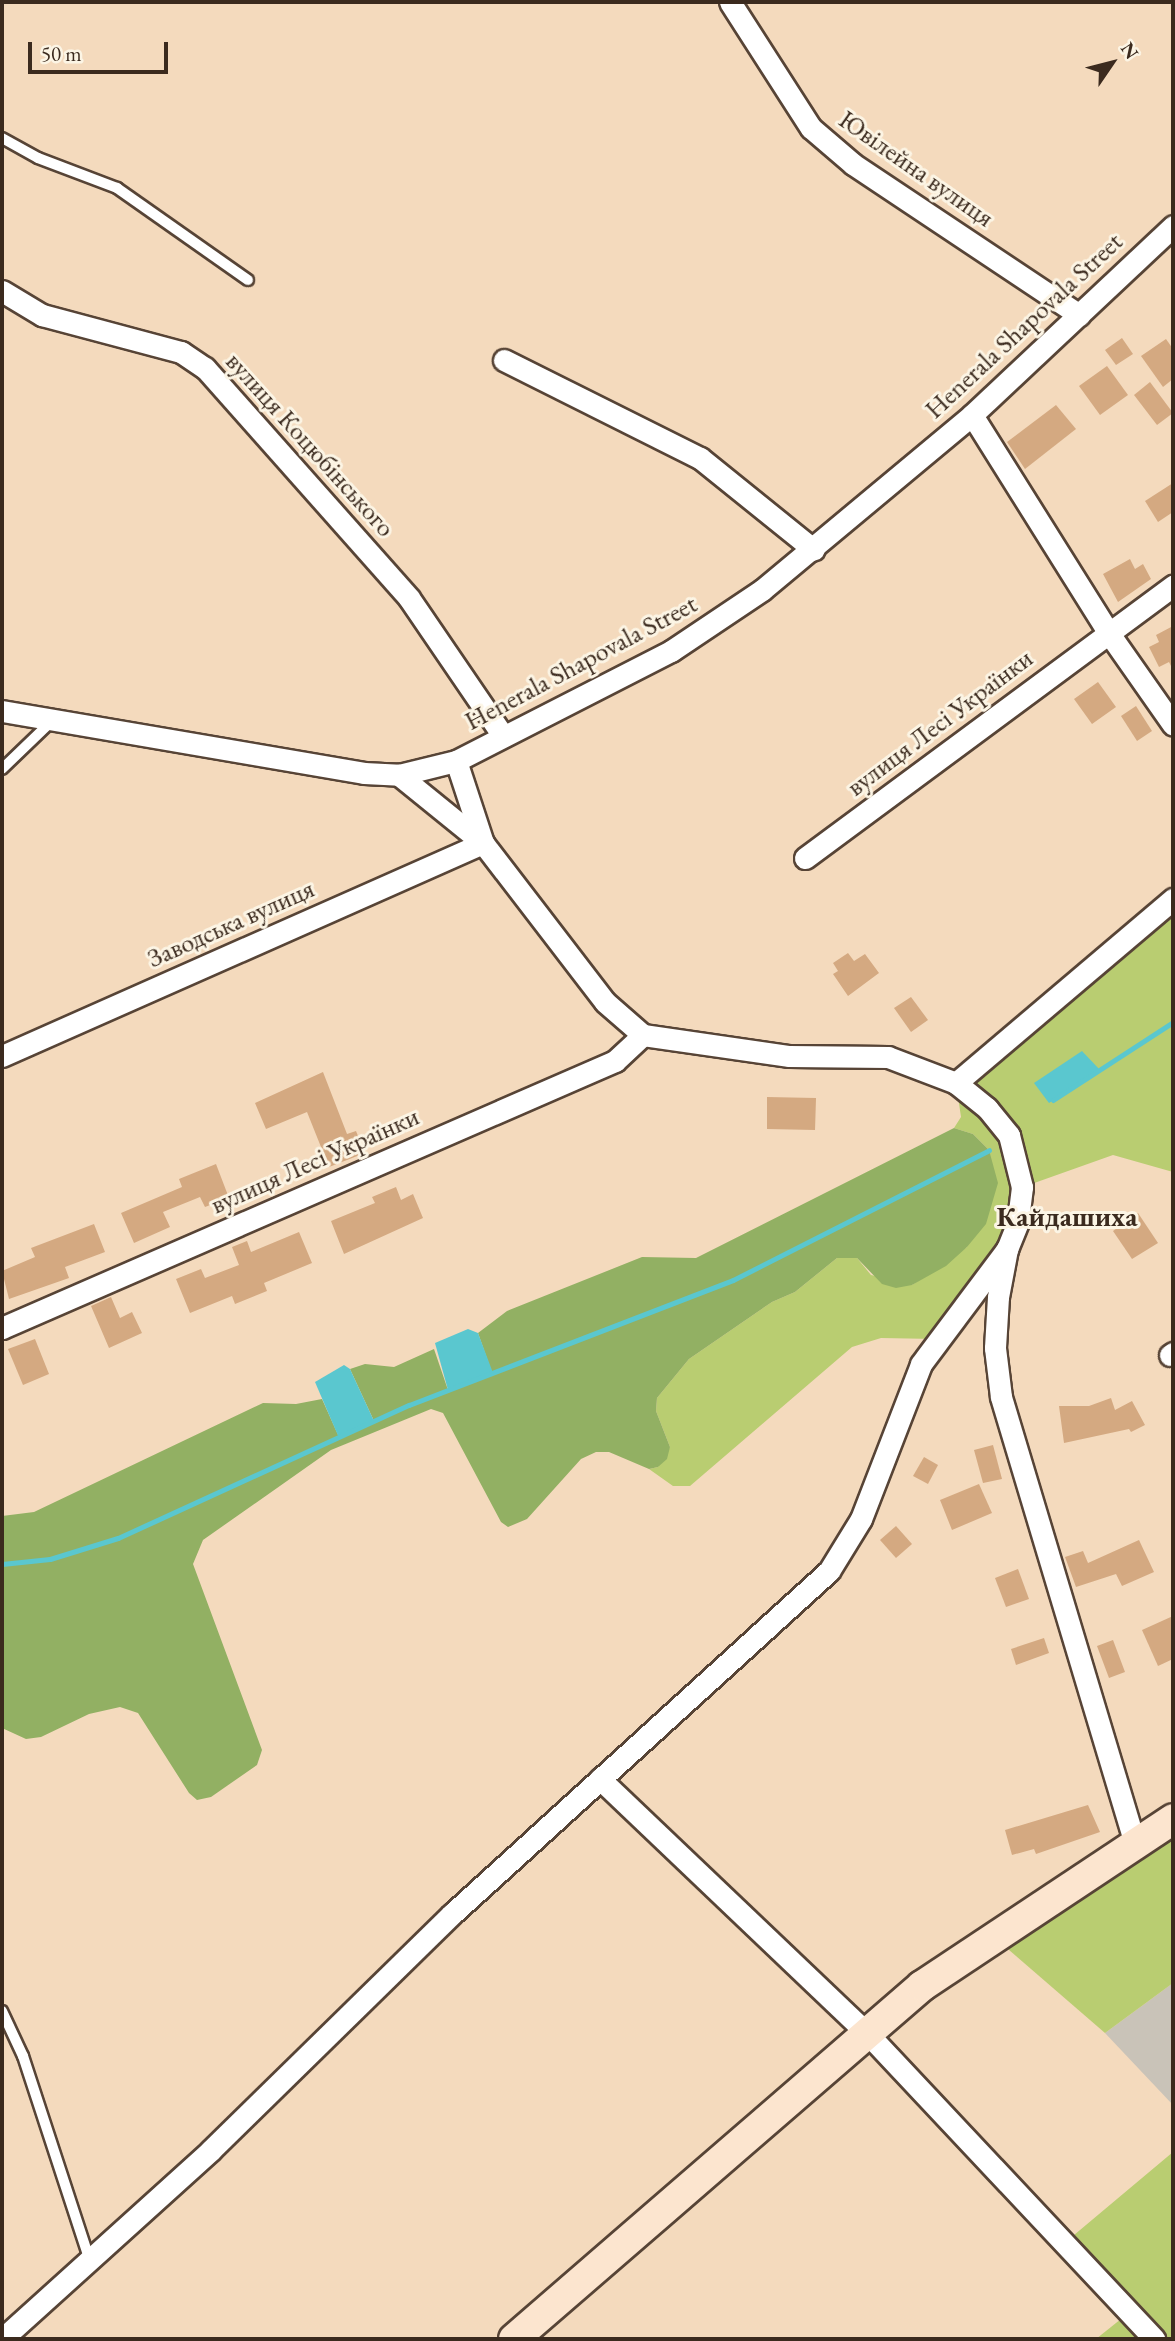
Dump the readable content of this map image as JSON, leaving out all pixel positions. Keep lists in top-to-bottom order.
{
  "streets": {
    "street": [
      "Ювілейна вулиця",
      "Henerala Shapovala Street",
      "вулиця Коцюбінського",
      "вулиця Лесі Українки",
      "Заводська вулиця"
    ]
  },
  "crossings": [
    ["Ювілейна вулиця", "Henerala Shapovala Street"],
    ["Henerala Shapovala Street", "вулиця Коцюбінського"]
  ],
  "districts": ["Кайдашиха"],
  "scale_bar": "50 m",
  "north": "top right"
}
